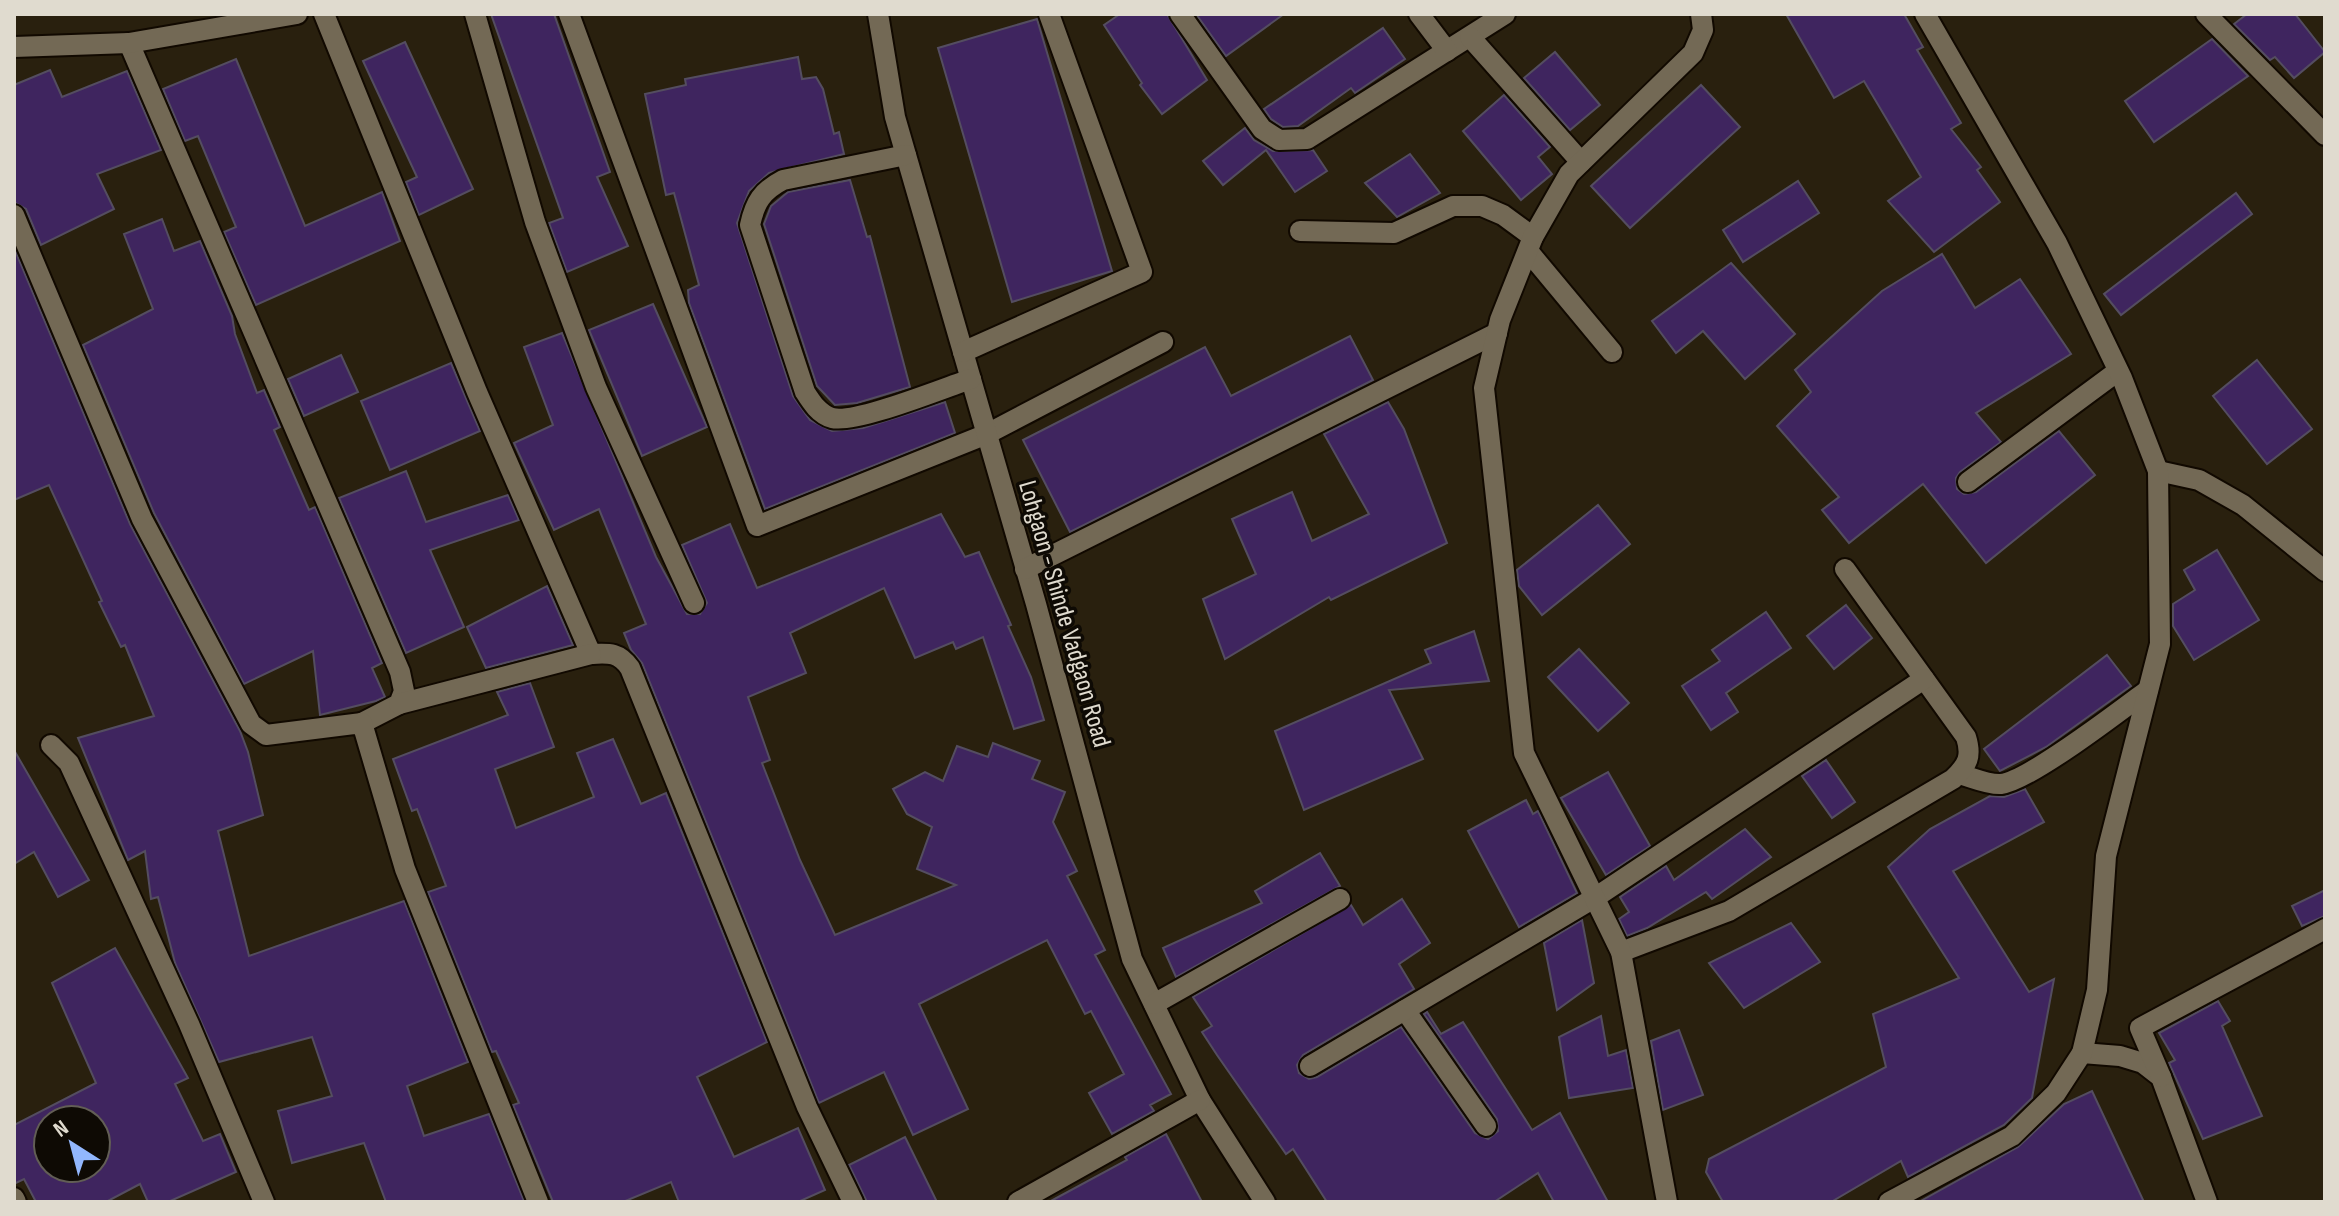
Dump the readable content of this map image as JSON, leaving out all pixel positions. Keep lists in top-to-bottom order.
{
  "streets": {
    "street": ["Lohgaon - Shinde Vadgaon Road"]
  },
  "north": "top left"
}
